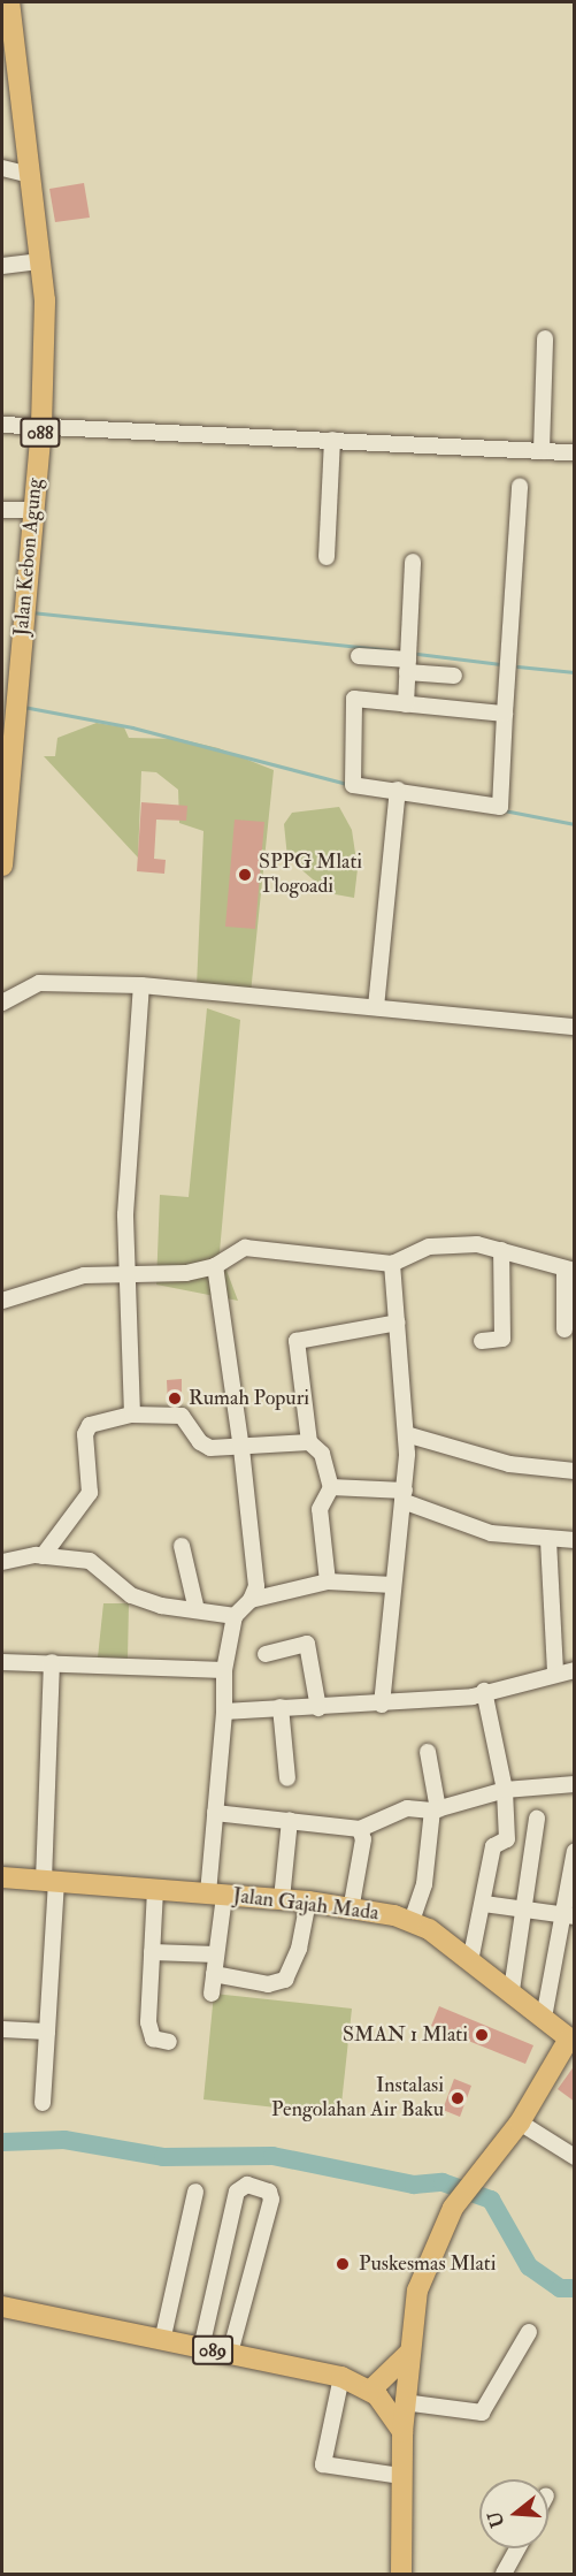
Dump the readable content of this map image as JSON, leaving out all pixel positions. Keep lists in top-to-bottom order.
{
  "streets": {
    "main road": [
      "088",
      "Jalan Kebon Agung",
      "Jalan Gajah Mada",
      "089"
    ]
  },
  "places": [
    "SPPG Mlati Tlogoadi",
    "Rumah Popuri",
    "SMAN 1 Mlati",
    "Instalasi Pengolahan Air Baku",
    "Puskesmas Mlati"
  ],
  "north": "left"
}
